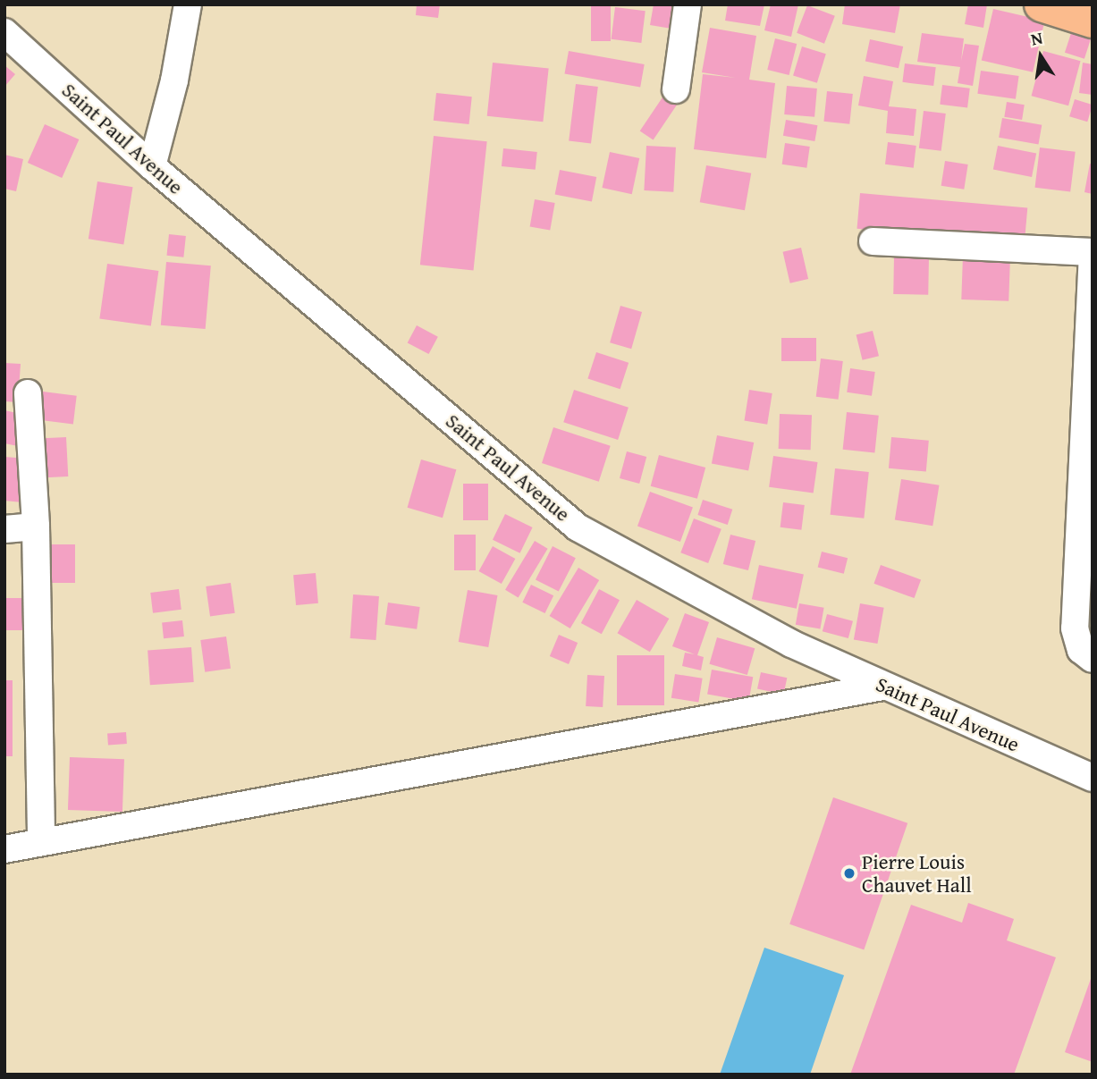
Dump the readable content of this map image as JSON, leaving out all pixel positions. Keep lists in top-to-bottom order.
{
  "streets": {
    "street": ["Saint Paul Avenue"]
  },
  "places": ["Pierre Louis Chauvet Hall"],
  "north": "top"
}
